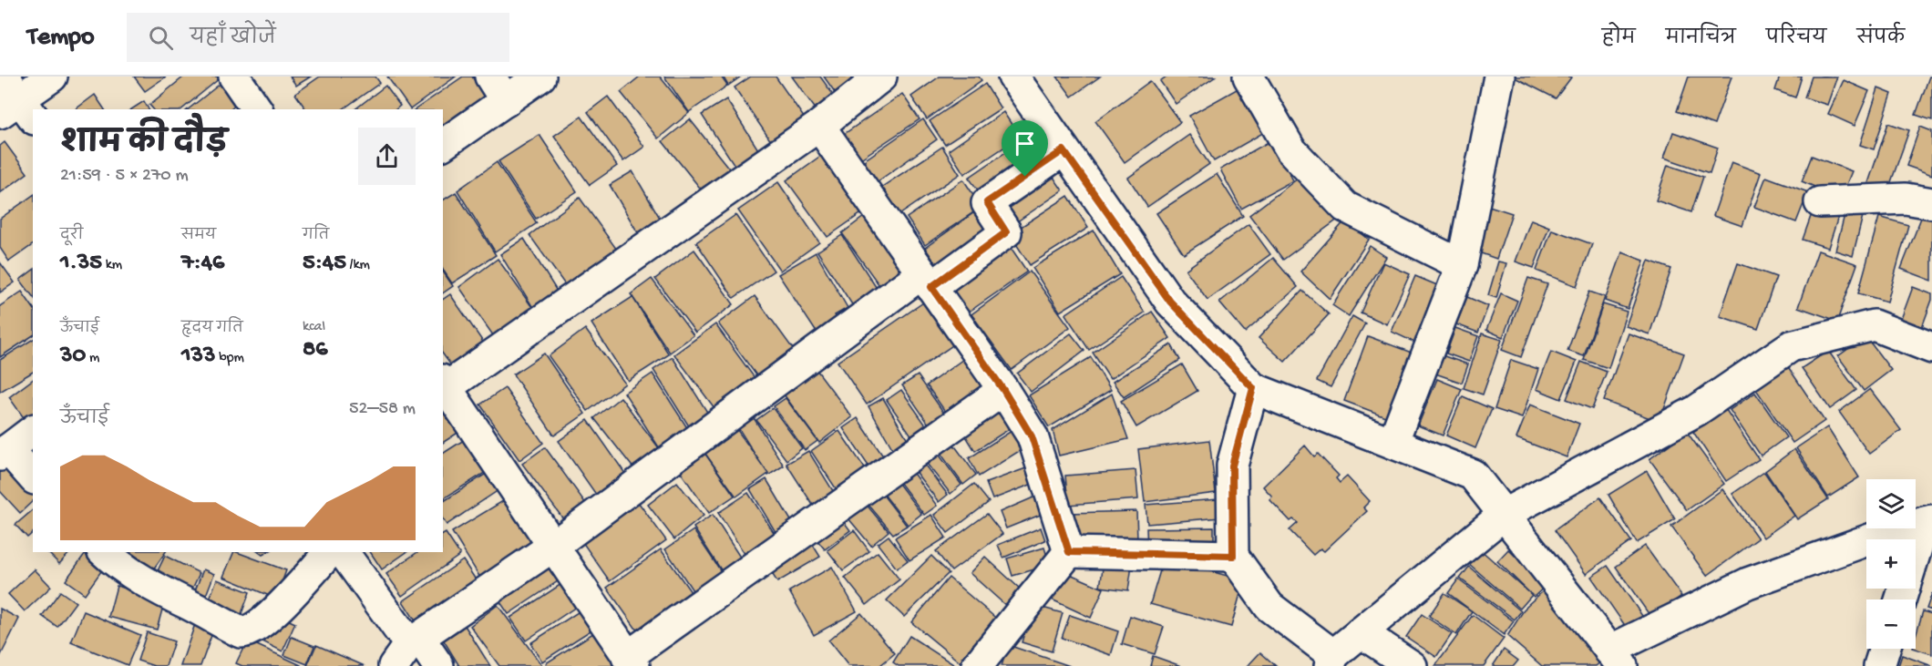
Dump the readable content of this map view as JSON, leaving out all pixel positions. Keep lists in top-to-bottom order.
{
  "page": {
    "header": "Tempo",
    "search": "यहाँ खोजें",
    "nav": [
      "होम",
      "मानचित्र",
      "परिचय",
      "संपर्क"
    ],
    "heading": ["शाम की दौड़", "21:59 · 5 × 270 m"],
    "stats": [
      ["दूरी", "1.35 km"],
      ["समय", "7:46"],
      ["गति", "5:45 /km"],
      ["ऊँचाई", "30 m"],
      ["हृदय गति", "133 bpm"],
      ["kcal", "86"]
    ],
    "chart": ["ऊँचाई", "52–58 m"],
    "map_buttons": ["+", "−"]
  }
}
